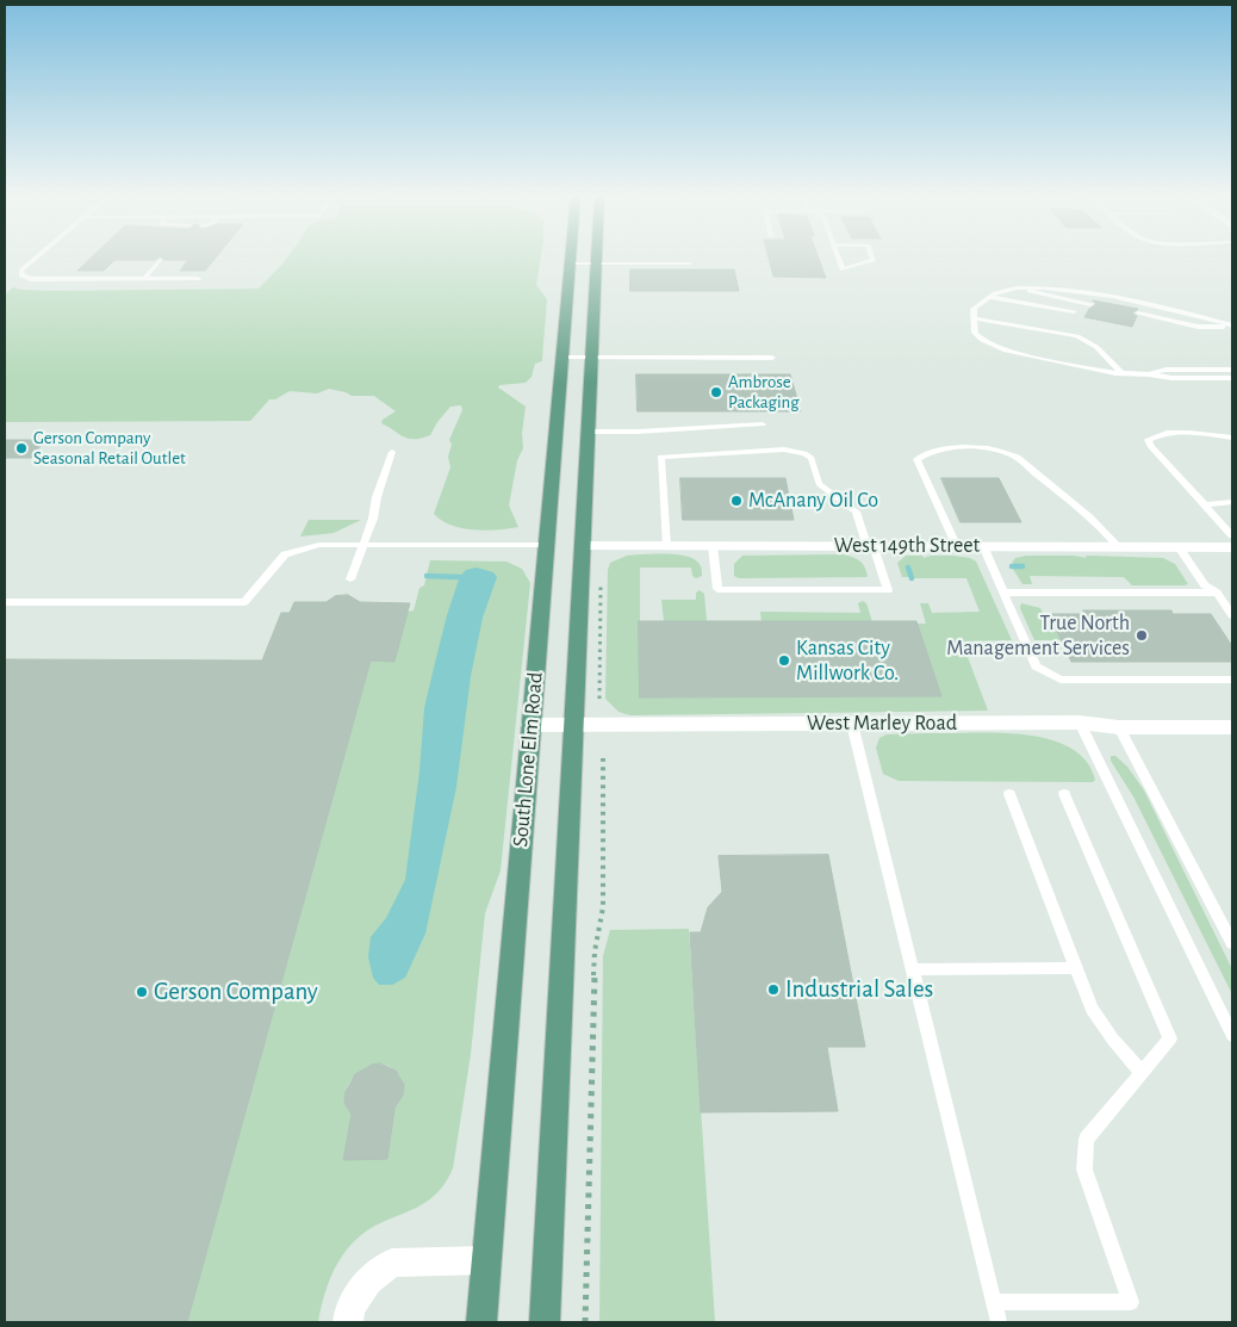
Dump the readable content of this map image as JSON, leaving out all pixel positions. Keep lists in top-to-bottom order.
{
  "streets": {
    "main road": ["South Lone Elm Road"],
    "street": ["West 149th Street", "West Marley Road"]
  },
  "crossings": [
    ["West 149th Street", "South Lone Elm Road"],
    ["West Marley Road", "South Lone Elm Road"]
  ],
  "places": [
    "Ambrose Packaging",
    "Gerson Company Seasonal Retail Outlet",
    "McAnany Oil Co",
    "True North Management Services",
    "Kansas City Millwork Co.",
    "Industrial Sales",
    "Gerson Company"
  ]
}
